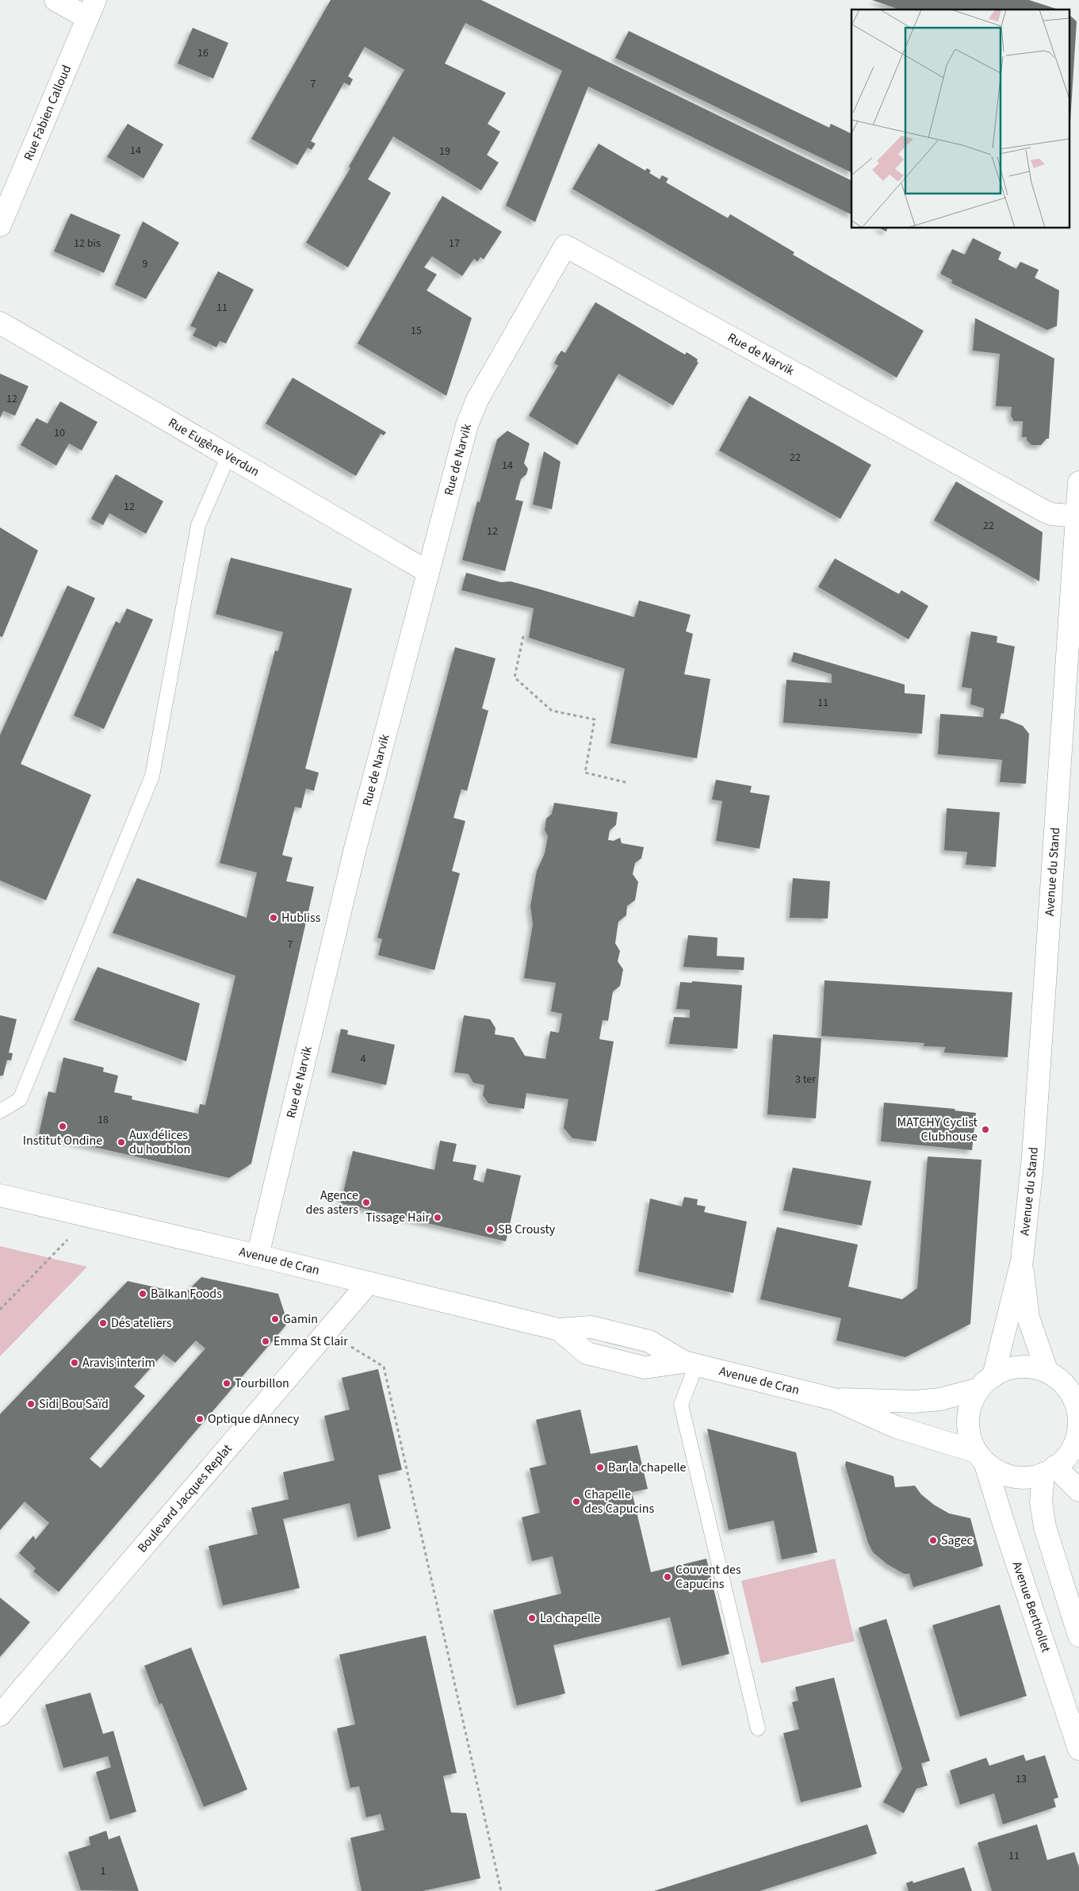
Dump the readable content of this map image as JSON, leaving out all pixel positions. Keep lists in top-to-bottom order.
{
  "streets": {
    "street": [
      "Rue Fabien Calloud",
      "Rue de Narvik",
      "Rue Eugène Verdun",
      "Avenue du Stand",
      "Avenue de Cran",
      "Boulevard Jacques Replat",
      "Avenue Berthollet"
    ]
  },
  "crossings": [
    ["Rue de Narvik", "Rue Eugène Verdun"],
    ["Rue de Narvik", "Avenue du Stand"],
    ["Rue de Narvik", "Avenue de Cran"],
    ["Avenue du Stand", "Avenue de Cran"],
    ["Avenue du Stand", "Avenue Berthollet"],
    ["Avenue de Cran", "Boulevard Jacques Replat"],
    ["Avenue de Cran", "Avenue Berthollet"]
  ],
  "places": [
    "Hubliss",
    "Institut Ondine",
    "MATCHY Cyclist Clubhouse",
    "Aux délices du houblon",
    "Agence des asters",
    "Tissage Hair",
    "SB Crousty",
    "Balkan Foods",
    "Gamin",
    "Dés ateliers",
    "Emma St Clair",
    "Aravis interim",
    "Tourbillon",
    "Sidi Bou Saïd",
    "Optique dAnnecy",
    "Bar la chapelle",
    "Chapelle des Capucins",
    "Sagec",
    "Couvent des Capucins",
    "La chapelle"
  ],
  "house_numbers": [
    "16",
    "7",
    "14",
    "19",
    "12 bis",
    "17",
    "9",
    "11",
    "15",
    "12",
    "10",
    "22",
    "14",
    "12",
    "22",
    "12",
    "11",
    "7",
    "4",
    "3 ter",
    "18",
    "13",
    "11",
    "1"
  ]
}
